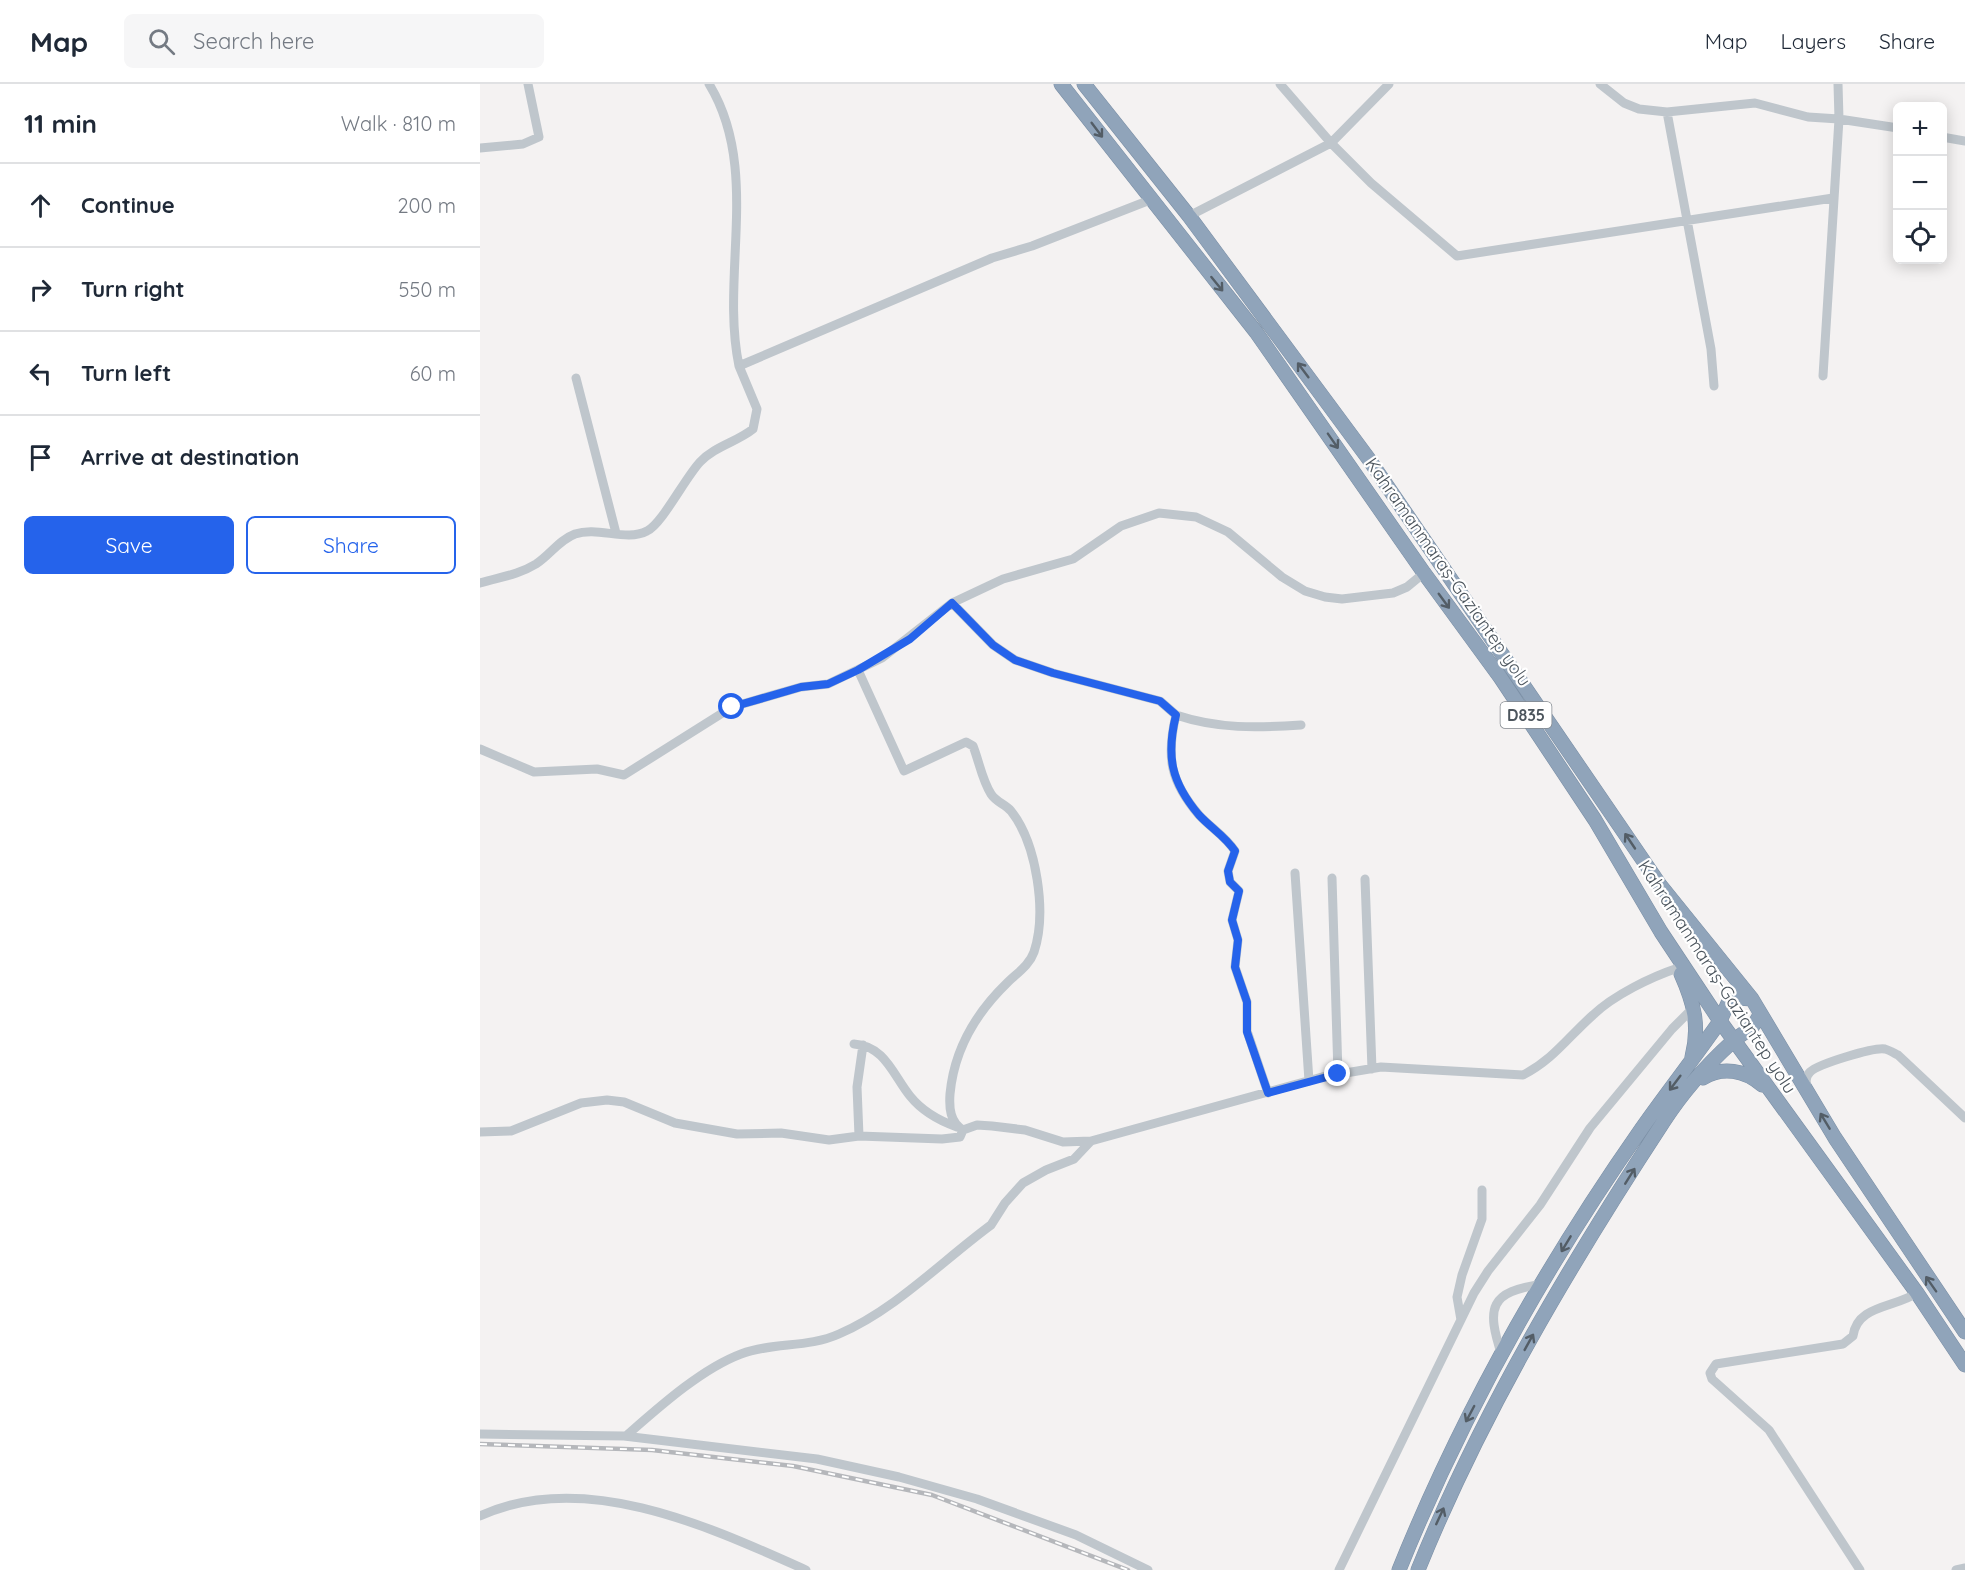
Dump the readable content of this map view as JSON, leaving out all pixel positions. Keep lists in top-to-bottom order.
{
  "streets": {
    "highway": ["Kahramanmaraş-Gaziantep yolu", "D835"]
  },
  "page": {
    "header": "Map",
    "search": "Search here",
    "nav": ["Map", "Layers", "Share"],
    "heading": ["11 min", "Walk · 810 m"],
    "map_buttons": ["+", "−"],
    "list": [
      ["Continue", "200 m"],
      ["Turn right", "550 m"],
      ["Turn left", "60 m"],
      "Arrive at destination"
    ],
    "buttons": ["Save", "Share"]
  }
}
